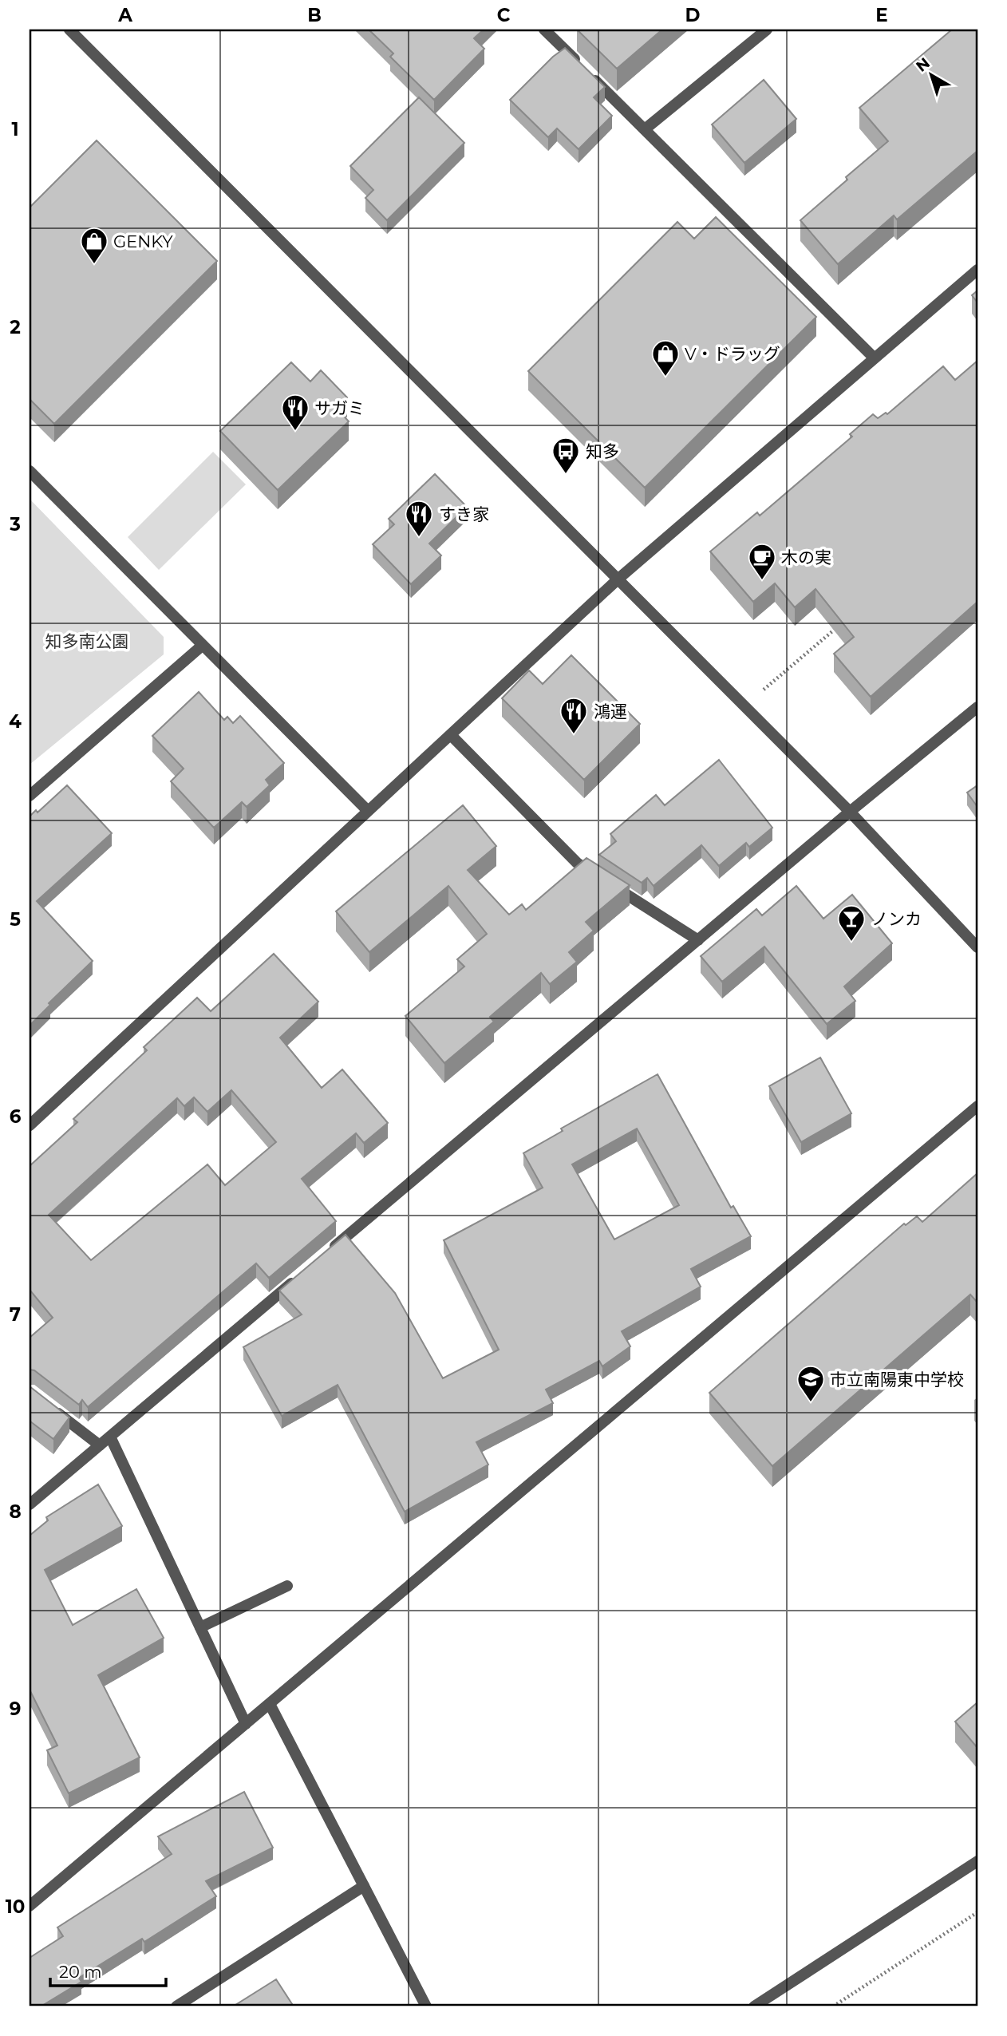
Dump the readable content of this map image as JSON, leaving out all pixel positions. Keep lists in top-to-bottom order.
{
  "parks": ["知多南公園"],
  "places": {
    "shop": ["GENKY", "V・ドラッグ"],
    "restaurant": ["サガミ", "すき家", "鴻運"],
    "bus stop": ["知多"],
    "cafe": ["木の実"],
    "bar": ["ノンカ"],
    "school or university": ["市立南陽東中学校"]
  },
  "scale_bar": "20 m",
  "north": "top left",
  "grid": {
    "columns": [
      "A",
      "B",
      "C",
      "D",
      "E"
    ],
    "rows": [
      "1",
      "2",
      "3",
      "4",
      "5",
      "6",
      "7",
      "8",
      "9",
      "10"
    ]
  }
}
